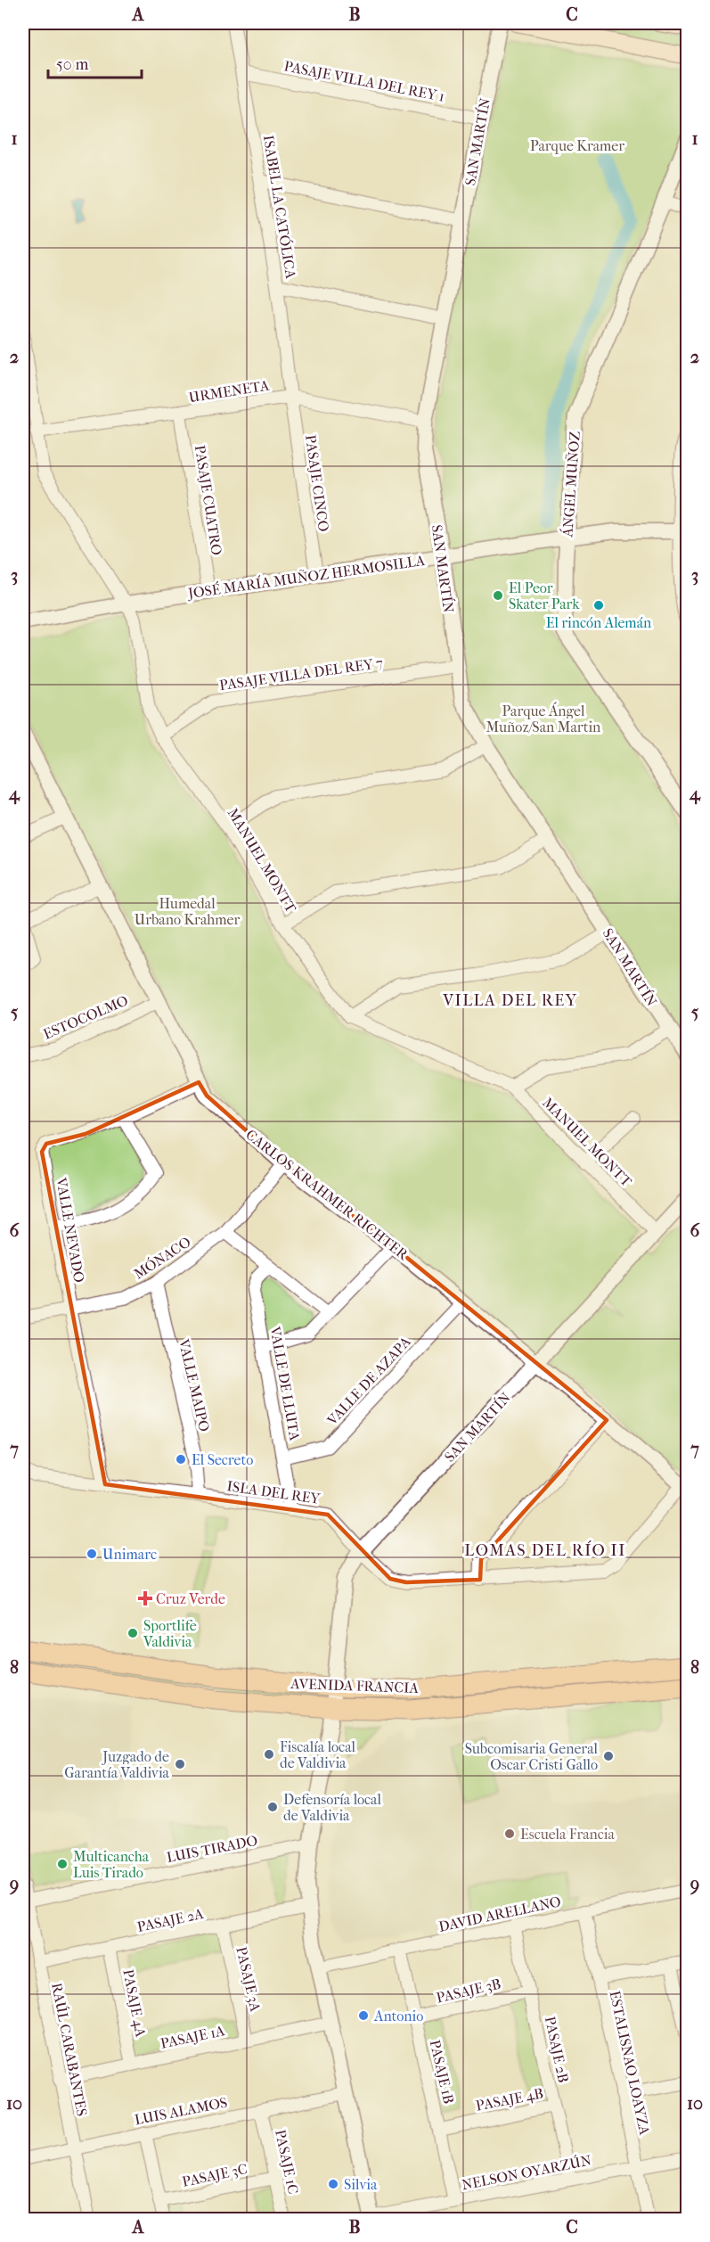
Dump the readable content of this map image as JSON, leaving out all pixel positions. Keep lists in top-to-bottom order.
{
  "streets": {
    "main road": ["AVENIDA FRANCIA"],
    "street": [
      "PASAJE VILLA DEL REY 1",
      "SAN MARTÍN",
      "ISABEL LA CATÓLICA",
      "URMENETA",
      "PASAJE CINCO",
      "ÁNGEL MUÑOZ",
      "PASAJE CUATRO",
      "JOSÉ MARÍA MUÑOZ HERMOSILLA",
      "PASAJE VILLA DEL REY 7",
      "MANUEL MONTT",
      "ESTOCOLMO",
      "CARLOS KRAHMER RICHTER",
      "VALLE NEVADO",
      "MÓNACO",
      "VALLE DE AZAPA",
      "VALLE DE LLUTA",
      "VALLE MAIPO",
      "ISLA DEL REY",
      "LUIS TIRADO",
      "DAVID ARELLANO",
      "PASAJE 2A",
      "PASAJE 3A",
      "PASAJE 3B",
      "PASAJE 4A",
      "PASAJE 1A",
      "RAÚL CARABANTES",
      "PASAJE 2B",
      "ESTALISNAO LOAYZA",
      "PASAJE 1B",
      "PASAJE 4B",
      "LUIS ALAMOS",
      "PASAJE 1C",
      "NELSON OYARZÚN",
      "PASAJE 3C"
    ]
  },
  "crossings": [
    ["PASAJE VILLA DEL REY 1", "SAN MARTÍN"],
    ["PASAJE VILLA DEL REY 1", "ISABEL LA CATÓLICA"],
    ["SAN MARTÍN", "URMENETA"],
    ["SAN MARTÍN", "JOSÉ MARÍA MUÑOZ HERMOSILLA"],
    ["SAN MARTÍN", "PASAJE VILLA DEL REY 7"],
    ["SAN MARTÍN", "MANUEL MONTT"],
    ["SAN MARTÍN", "CARLOS KRAHMER RICHTER"],
    ["SAN MARTÍN", "ISLA DEL REY"],
    ["SAN MARTÍN", "AVENIDA FRANCIA"],
    ["SAN MARTÍN", "LUIS TIRADO"],
    ["SAN MARTÍN", "DAVID ARELLANO"],
    ["SAN MARTÍN", "PASAJE 2A"],
    ["SAN MARTÍN", "PASAJE 1A"],
    ["SAN MARTÍN", "LUIS ALAMOS"],
    ["SAN MARTÍN", "NELSON OYARZÚN"],
    ["ISABEL LA CATÓLICA", "URMENETA"],
    ["ISABEL LA CATÓLICA", "PASAJE CINCO"],
    ["URMENETA", "PASAJE CINCO"],
    ["URMENETA", "PASAJE CUATRO"],
    ["URMENETA", "MANUEL MONTT"],
    ["PASAJE CINCO", "JOSÉ MARÍA MUÑOZ HERMOSILLA"],
    ["ÁNGEL MUÑOZ", "JOSÉ MARÍA MUÑOZ HERMOSILLA"],
    ["PASAJE CUATRO", "JOSÉ MARÍA MUÑOZ HERMOSILLA"],
    ["JOSÉ MARÍA MUÑOZ HERMOSILLA", "MANUEL MONTT"],
    ["PASAJE VILLA DEL REY 7", "MANUEL MONTT"],
    ["ESTOCOLMO", "CARLOS KRAHMER RICHTER"],
    ["CARLOS KRAHMER RICHTER", "VALLE NEVADO"],
    ["CARLOS KRAHMER RICHTER", "MÓNACO"],
    ["CARLOS KRAHMER RICHTER", "VALLE DE AZAPA"],
    ["CARLOS KRAHMER RICHTER", "ISLA DEL REY"],
    ["VALLE NEVADO", "MÓNACO"],
    ["VALLE NEVADO", "ISLA DEL REY"],
    ["MÓNACO", "VALLE MAIPO"],
    ["VALLE DE AZAPA", "VALLE DE LLUTA"],
    ["VALLE DE LLUTA", "ISLA DEL REY"],
    ["VALLE MAIPO", "ISLA DEL REY"],
    ["LUIS TIRADO", "RAÚL CARABANTES"],
    ["DAVID ARELLANO", "PASAJE 2B"],
    ["DAVID ARELLANO", "ESTALISNAO LOAYZA"],
    ["DAVID ARELLANO", "PASAJE 1B"],
    ["PASAJE 2A", "PASAJE 3A"],
    ["PASAJE 2A", "PASAJE 4A"],
    ["PASAJE 2A", "RAÚL CARABANTES"],
    ["PASAJE 3A", "PASAJE 1A"],
    ["PASAJE 3B", "PASAJE 2B"],
    ["PASAJE 3B", "PASAJE 1B"],
    ["PASAJE 4A", "PASAJE 1A"],
    ["PASAJE 1A", "RAÚL CARABANTES"],
    ["RAÚL CARABANTES", "LUIS ALAMOS"],
    ["PASAJE 2B", "PASAJE 4B"],
    ["PASAJE 2B", "NELSON OYARZÚN"],
    ["ESTALISNAO LOAYZA", "NELSON OYARZÚN"],
    ["PASAJE 1B", "PASAJE 4B"],
    ["PASAJE 1B", "NELSON OYARZÚN"],
    ["LUIS ALAMOS", "PASAJE 1C"],
    ["PASAJE 1C", "PASAJE 3C"]
  ],
  "districts": ["VILLA DEL REY", "LOMAS DEL RÍO II"],
  "parks": ["Parque Kramer", "Parque Ángel Muñoz/San Martin", "Humedal Urbano Krahmer"],
  "places": {
    "other": [
      "El Peor Skater Park",
      "El rincón Alemán",
      "El Secreto",
      "Unimarc",
      "Sportlife Valdivia",
      "Fiscalía local de Valdivia",
      "Subcomisaria General Oscar Cristi Gallo",
      "Juzgado de Garantía Valdivia",
      "Defensoría local de Valdivia",
      "Escuela Francia",
      "Multicancha Luis Tirado",
      "Antonio",
      "Silvia"
    ],
    "health": ["Cruz Verde"]
  },
  "scale_bar": "50 m",
  "grid": {
    "columns": ["A", "B", "C"],
    "rows": [
      "1",
      "2",
      "3",
      "4",
      "5",
      "6",
      "7",
      "8",
      "9",
      "10"
    ]
  }
}
